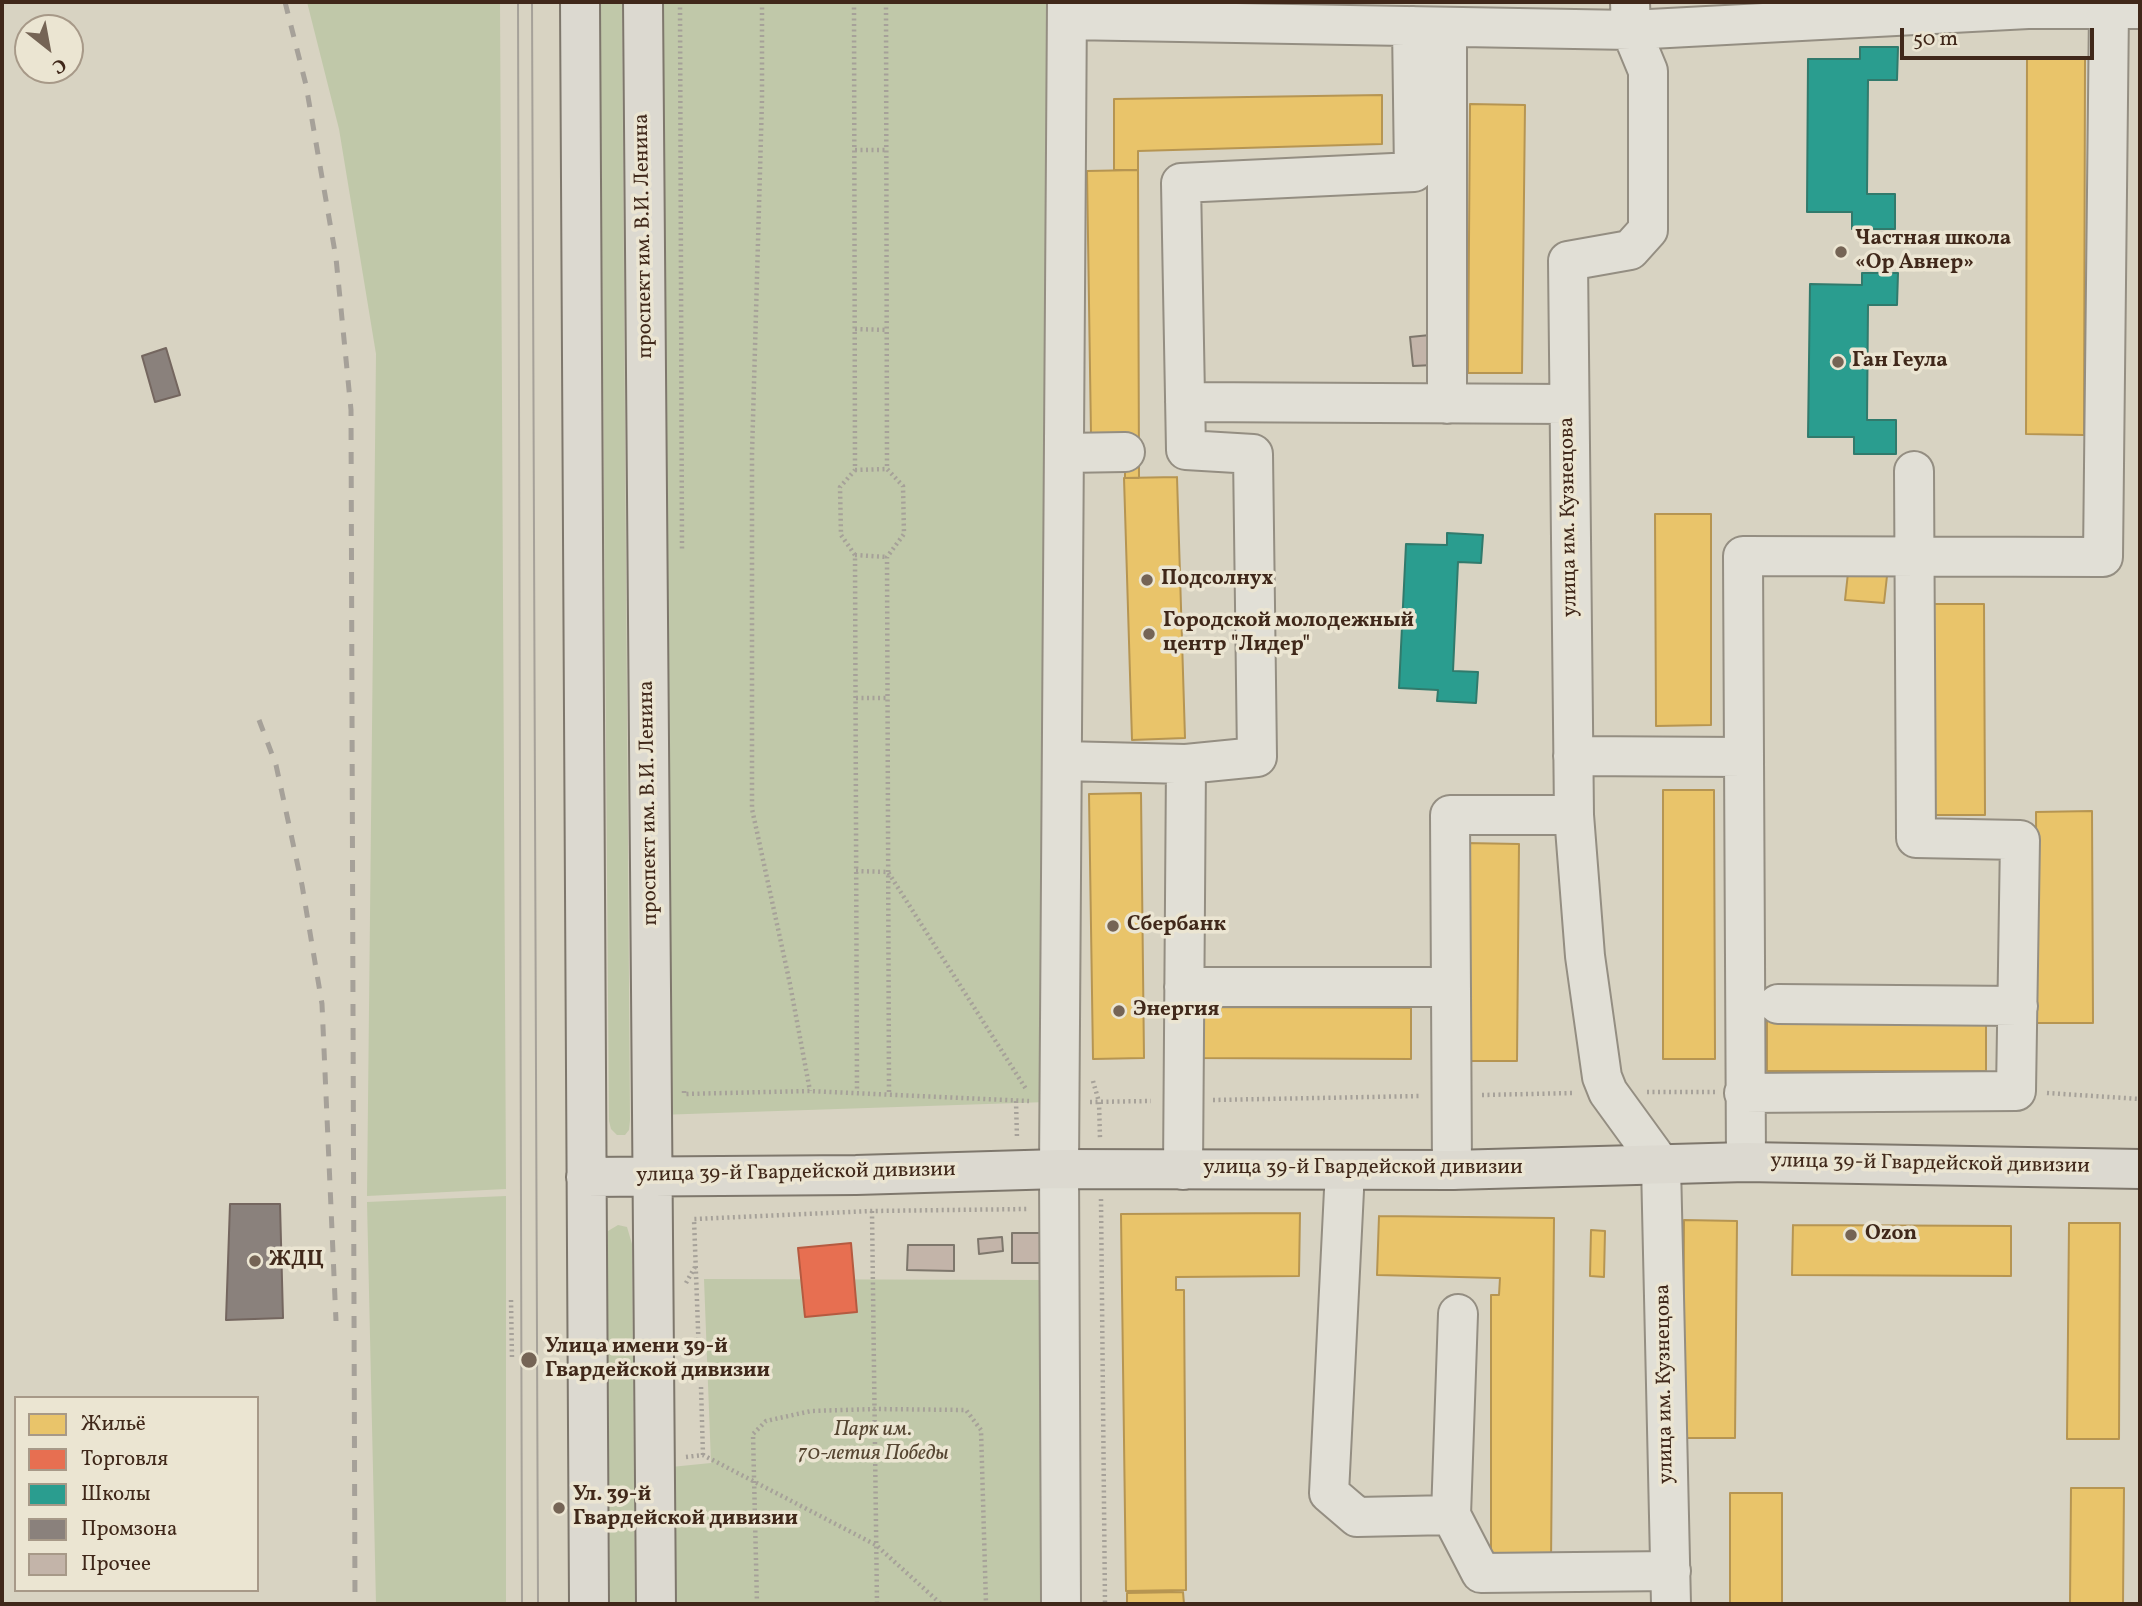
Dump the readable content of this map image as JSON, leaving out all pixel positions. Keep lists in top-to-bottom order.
{
  "streets": {
    "main road": ["проспект им. В.И. Ленина", "улица 39-й Гвардейской дивизии"],
    "street": ["улица им. Кузнецова"]
  },
  "crossings": [
    ["проспект им. В.И. Ленина", "улица 39-й Гвардейской дивизии"],
    ["улица им. Кузнецова", "улица 39-й Гвардейской дивизии"]
  ],
  "parks": ["Парк им. 70-летия Победы"],
  "places": [
    "Частная школа «Ор Авнер»",
    "Ган Геула",
    "Подсолнух",
    "Городской молодежный центр \"Лидер\"",
    "Сбербанк",
    "Энергия",
    "Ozon",
    "ЖДЦ",
    "Улица имени 39-й Гвардейской дивизии",
    "Ул. 39-й Гвардейской дивизии"
  ],
  "legend": [
    "Жильё",
    "Торговля",
    "Школы",
    "Промзона",
    "Прочее"
  ],
  "scale_bar": "50 m",
  "north": "bottom right"
}
